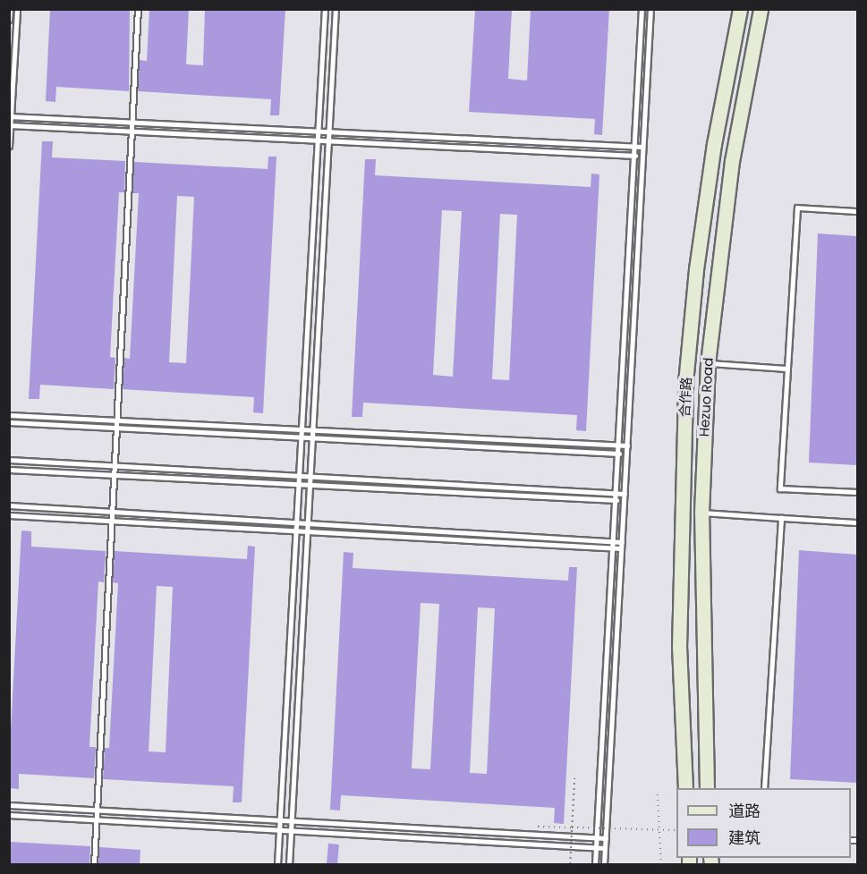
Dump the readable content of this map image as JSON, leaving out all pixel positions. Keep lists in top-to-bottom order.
{
  "streets": {
    "main road": ["合作路", "Hezuo Road"]
  },
  "legend": ["道路", "建筑"]
}
